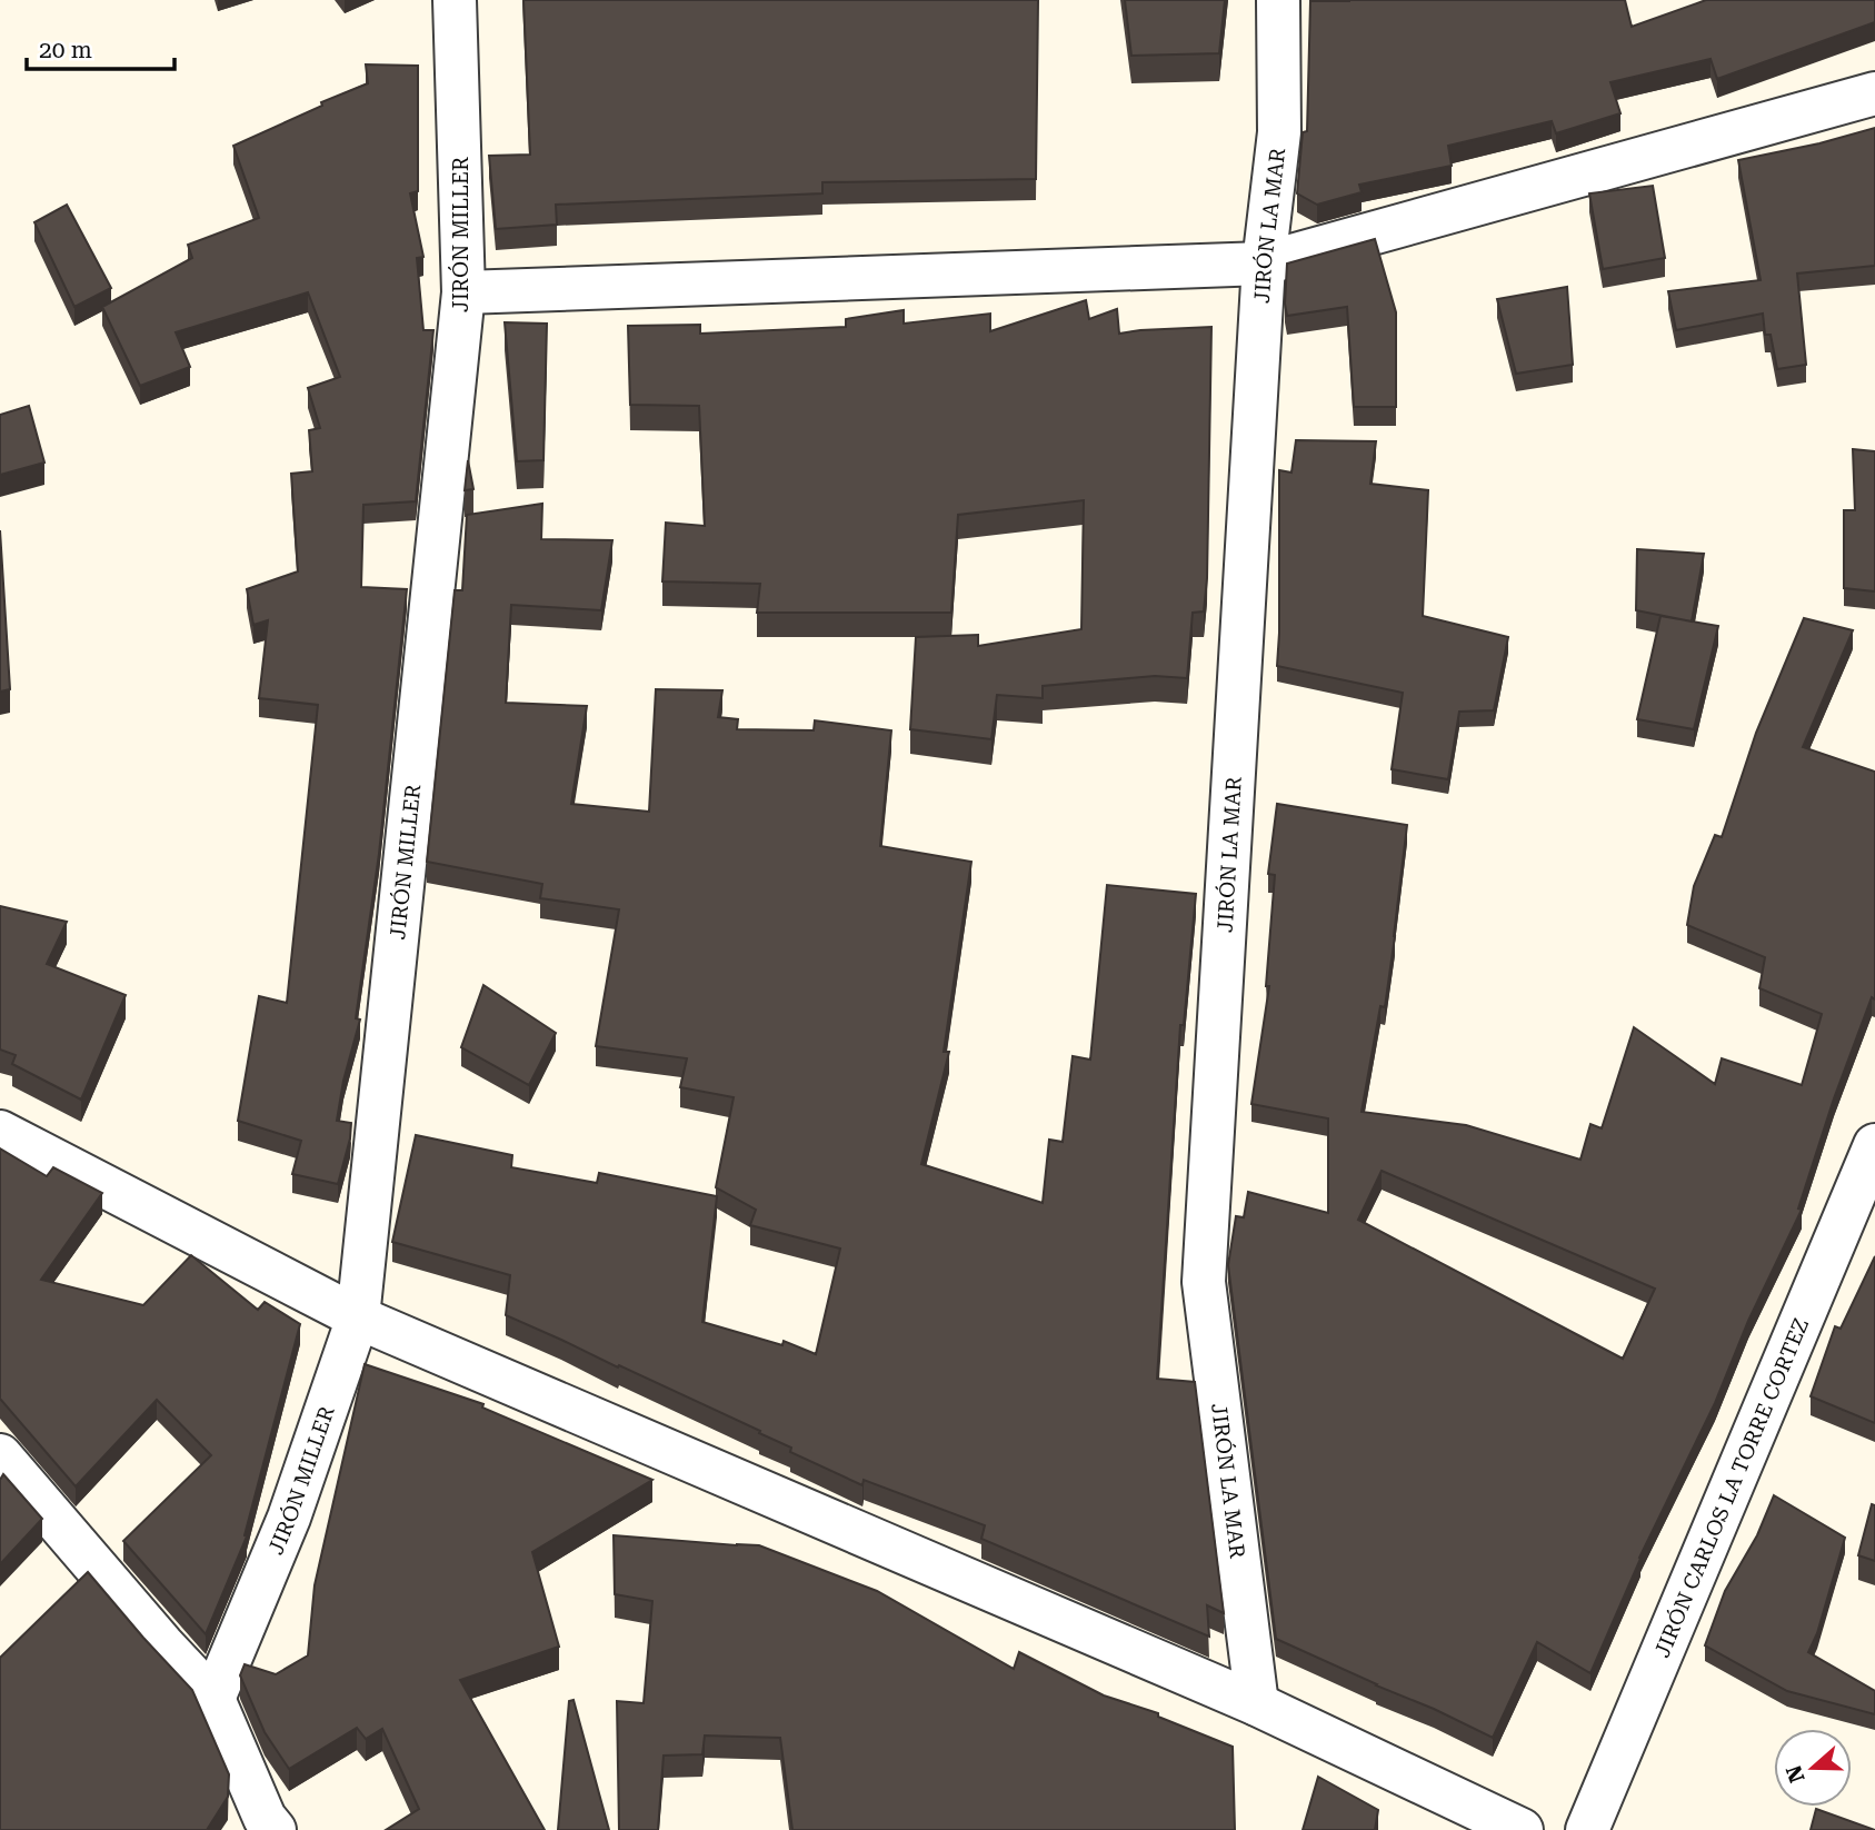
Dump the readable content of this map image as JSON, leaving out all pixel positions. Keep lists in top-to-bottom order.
{
  "streets": {
    "street": ["JIRÓN LA MAR", "JIRÓN MILLER", "JIRÓN CARLOS LA TORRE CORTEZ"]
  },
  "scale_bar": "20 m",
  "north": "left"
}
